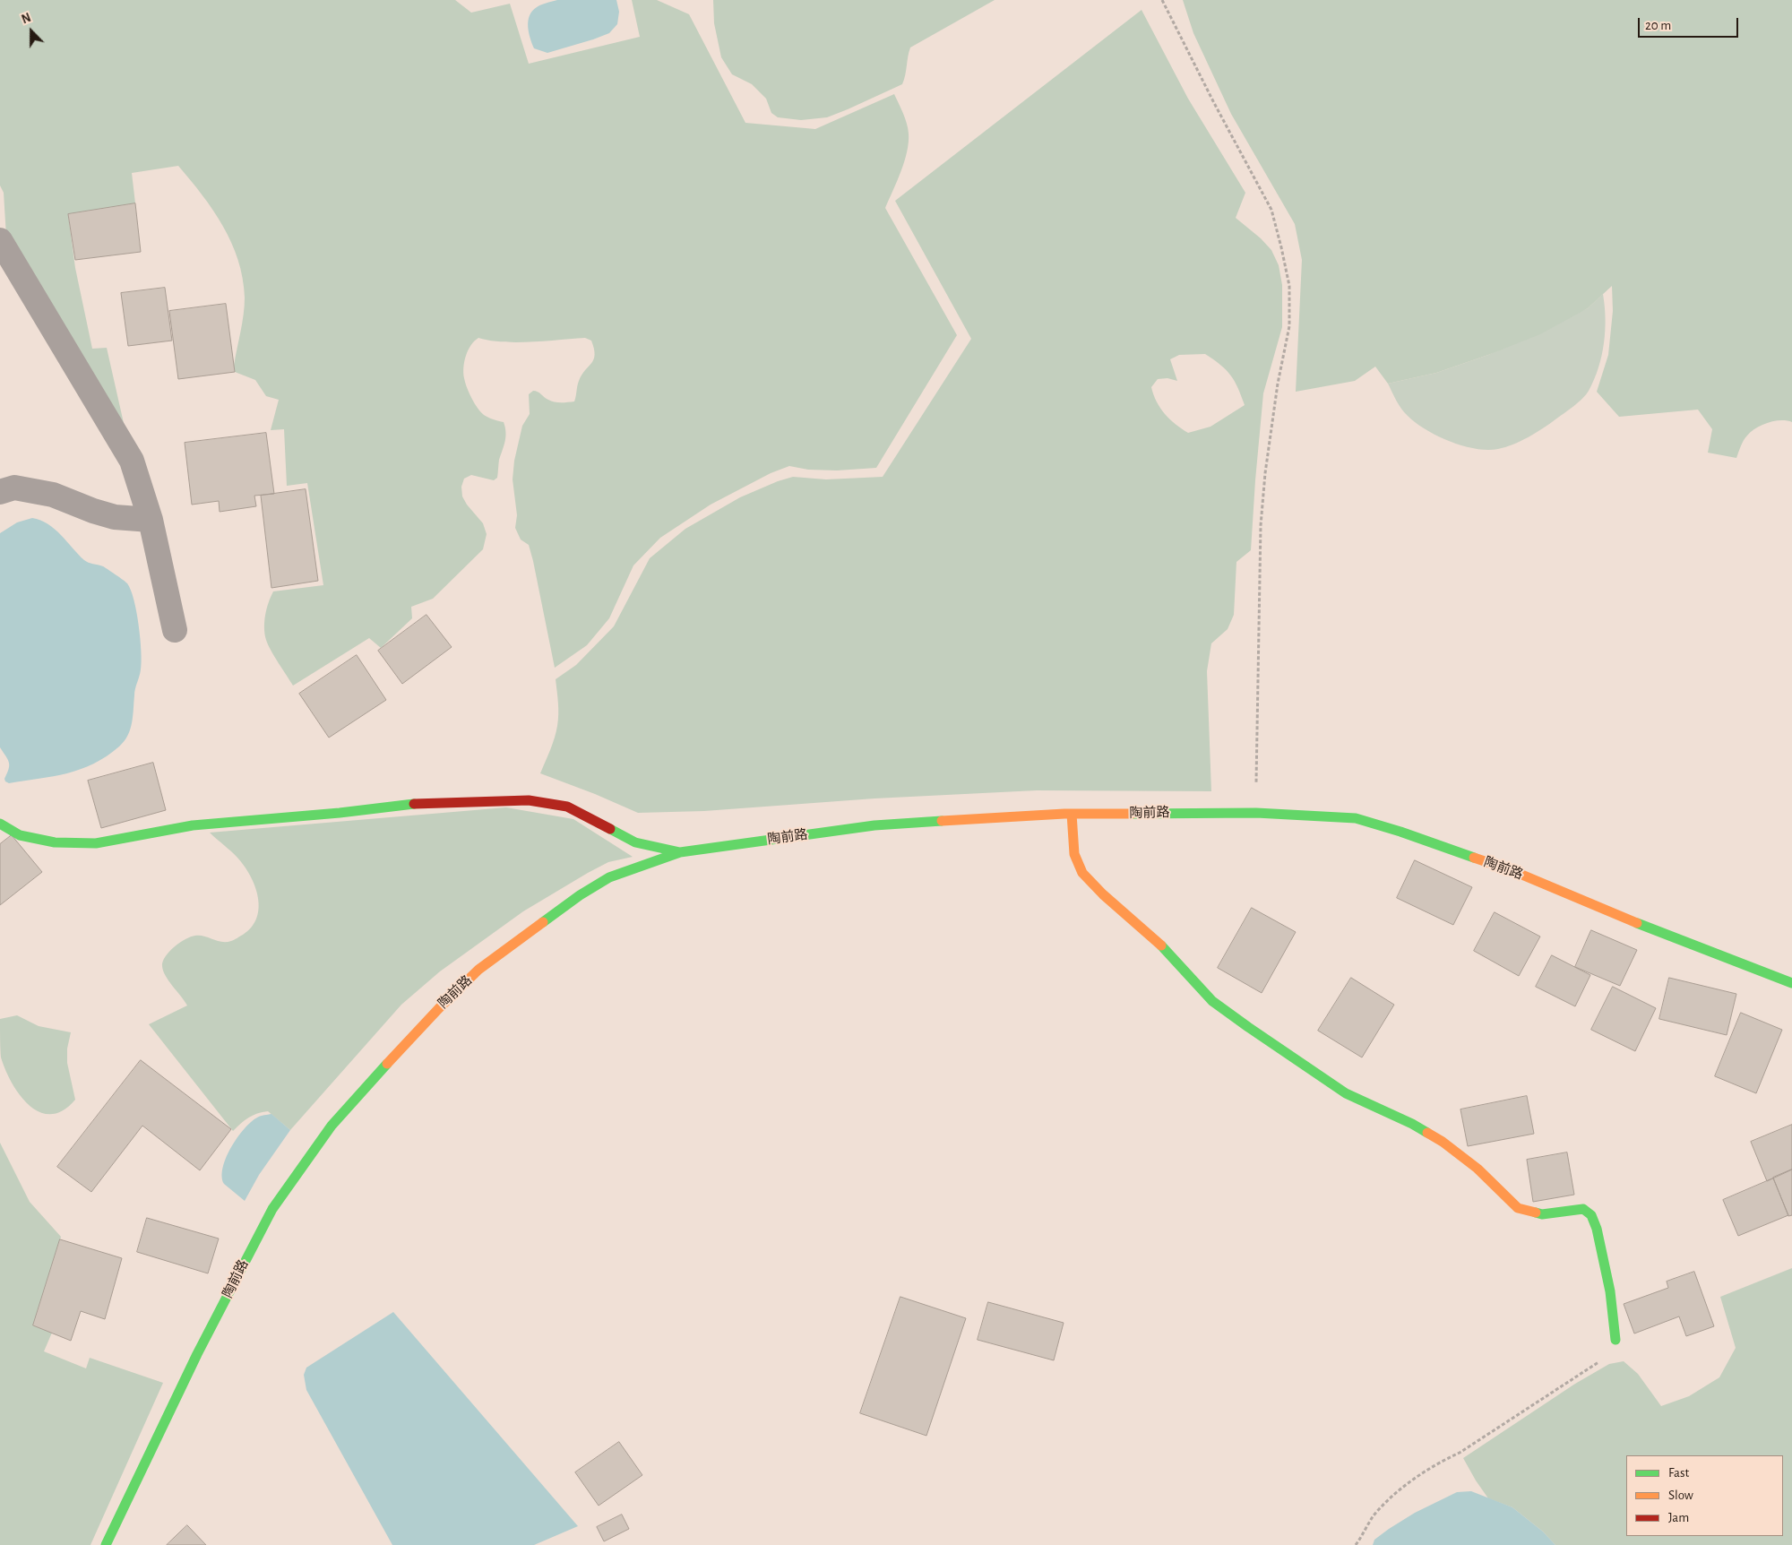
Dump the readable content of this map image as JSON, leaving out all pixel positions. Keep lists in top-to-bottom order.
{
  "streets": {
    "street": ["陶前路"]
  },
  "legend": ["Fast", "Slow", "Jam"],
  "scale_bar": "20 m",
  "north": "top"
}
